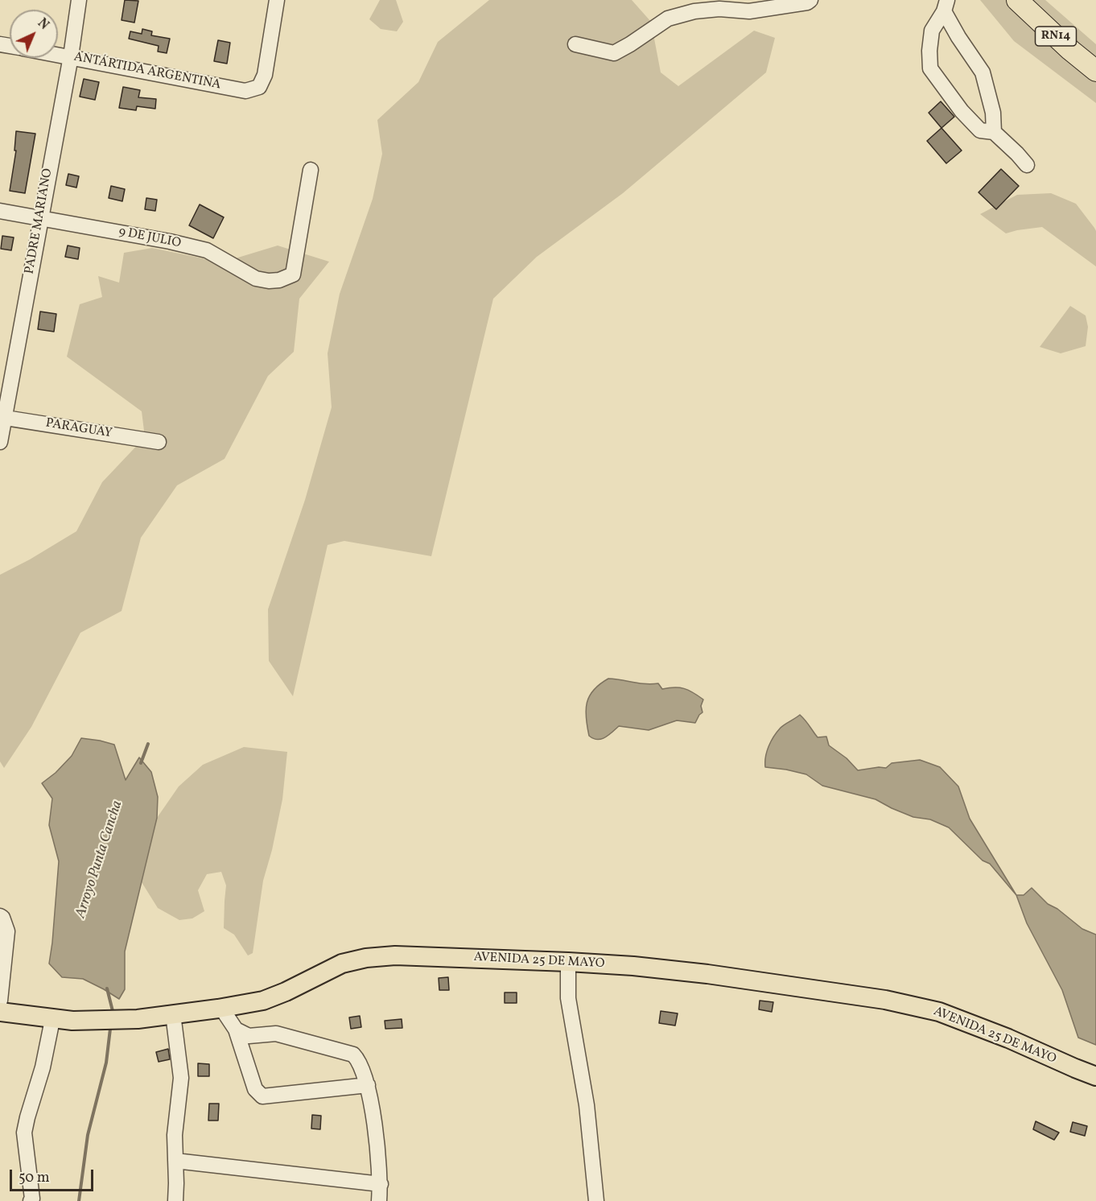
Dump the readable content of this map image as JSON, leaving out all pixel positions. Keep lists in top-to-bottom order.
{
  "streets": {
    "highway": ["RN14"],
    "main road": ["AVENIDA 25 DE MAYO"],
    "street": [
      "ANTÁRTIDA ARGENTINA",
      "PADRE MARIANO",
      "9 DE JULIO",
      "PARAGUAY"
    ]
  },
  "crossings": [
    ["ANTÁRTIDA ARGENTINA", "PADRE MARIANO"],
    ["PADRE MARIANO", "9 DE JULIO"],
    ["PADRE MARIANO", "PARAGUAY"]
  ],
  "water": ["Arroyo Punta Cancha"],
  "scale_bar": "50 m",
  "north": "top right"
}
